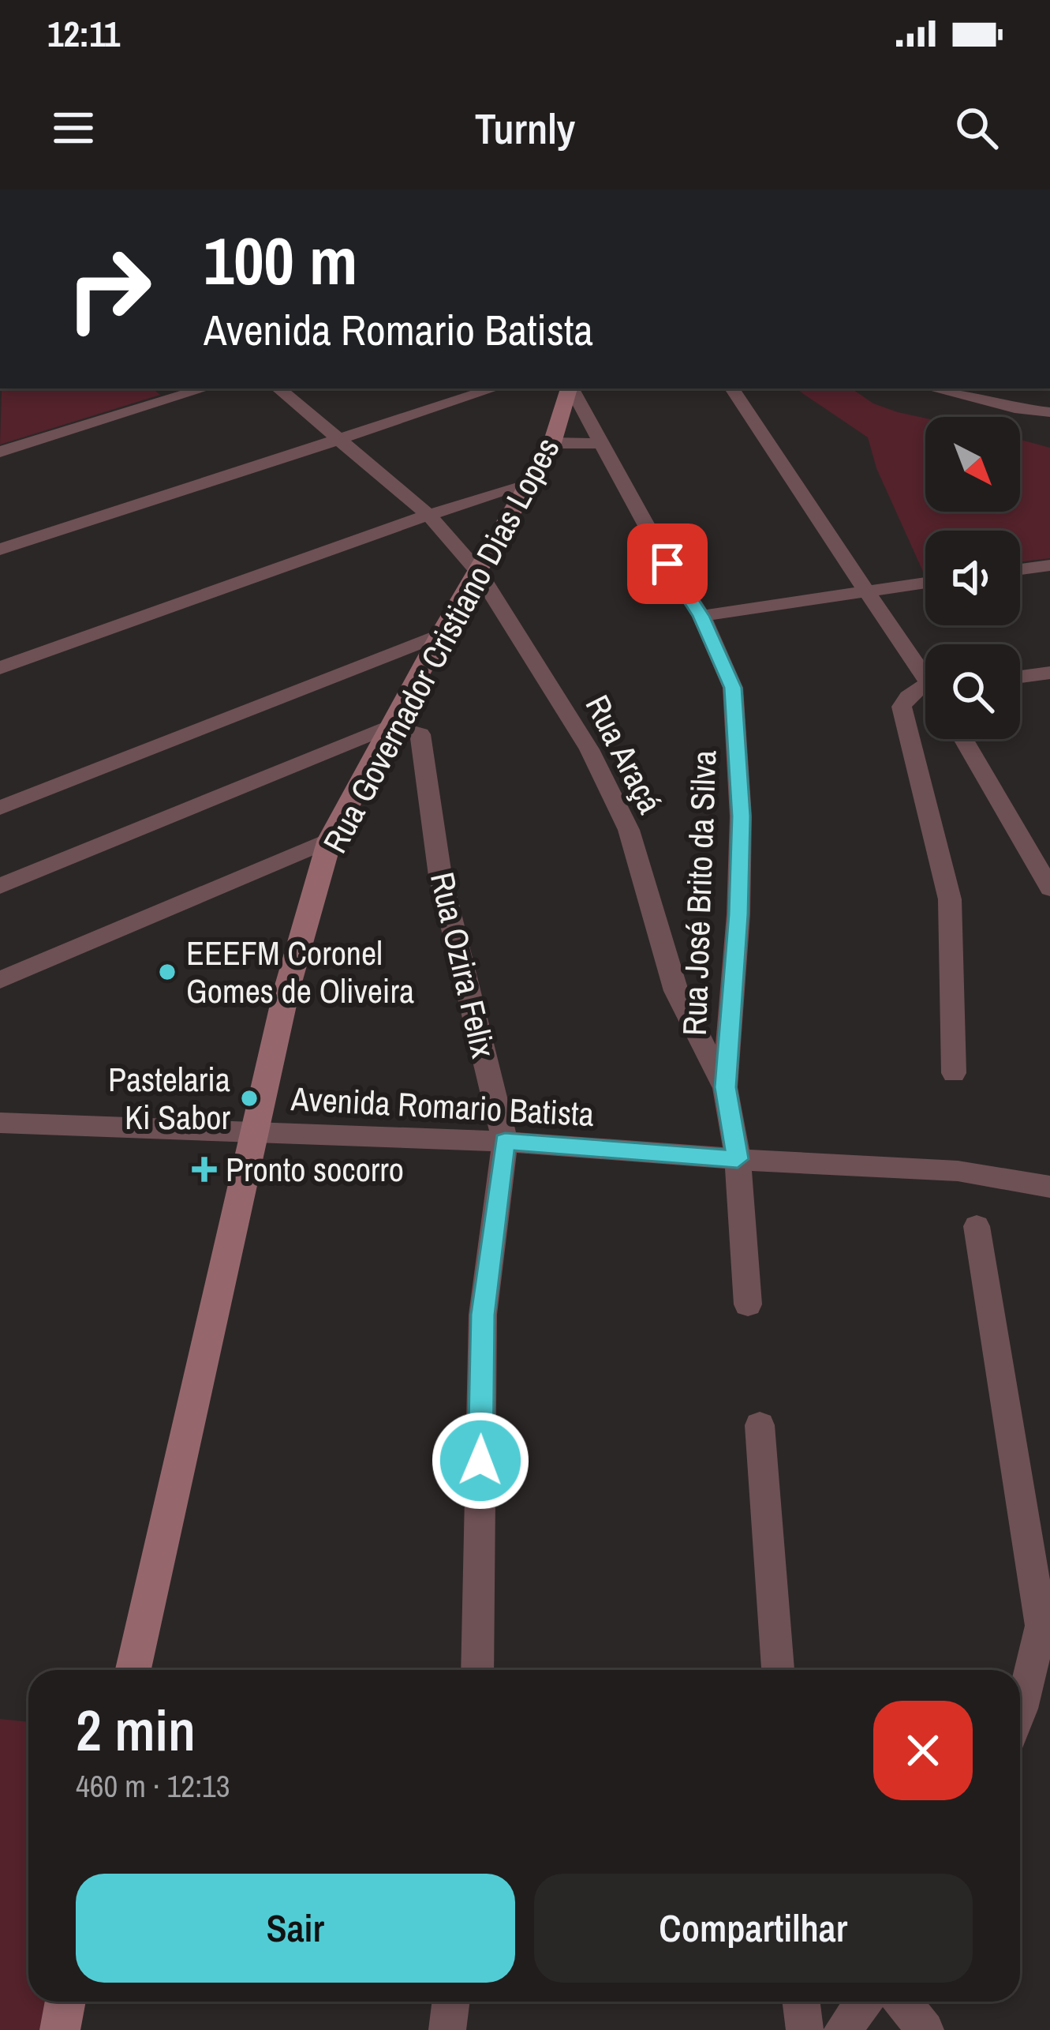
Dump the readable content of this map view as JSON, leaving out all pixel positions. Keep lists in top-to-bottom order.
{
  "streets": {
    "street": [
      "Rua Governador Cristiano Dias Lopes",
      "Rua Araçá",
      "Rua José Brito da Silva",
      "Rua Ozira Felix",
      "Avenida Romario Batista"
    ]
  },
  "crossings": [
    ["Rua Governador Cristiano Dias Lopes", "Rua Araçá"],
    ["Rua Governador Cristiano Dias Lopes", "Rua Ozira Felix"],
    ["Rua Governador Cristiano Dias Lopes", "Avenida Romario Batista"],
    ["Rua Araçá", "Rua José Brito da Silva"],
    ["Rua José Brito da Silva", "Avenida Romario Batista"],
    ["Rua Ozira Felix", "Avenida Romario Batista"]
  ],
  "places": {
    "other": ["EEEFM Coronel Gomes de Oliveira", "Pastelaria Ki Sabor"],
    "health": ["Pronto socorro"]
  },
  "north": "bottom right",
  "page": {
    "status": "12:11",
    "header": "Turnly",
    "turn": ["100 m", "Avenida Romario Batista"],
    "heading": ["2 min", "460 m · 12:13"],
    "buttons": ["Sair", "Compartilhar"]
  }
}
